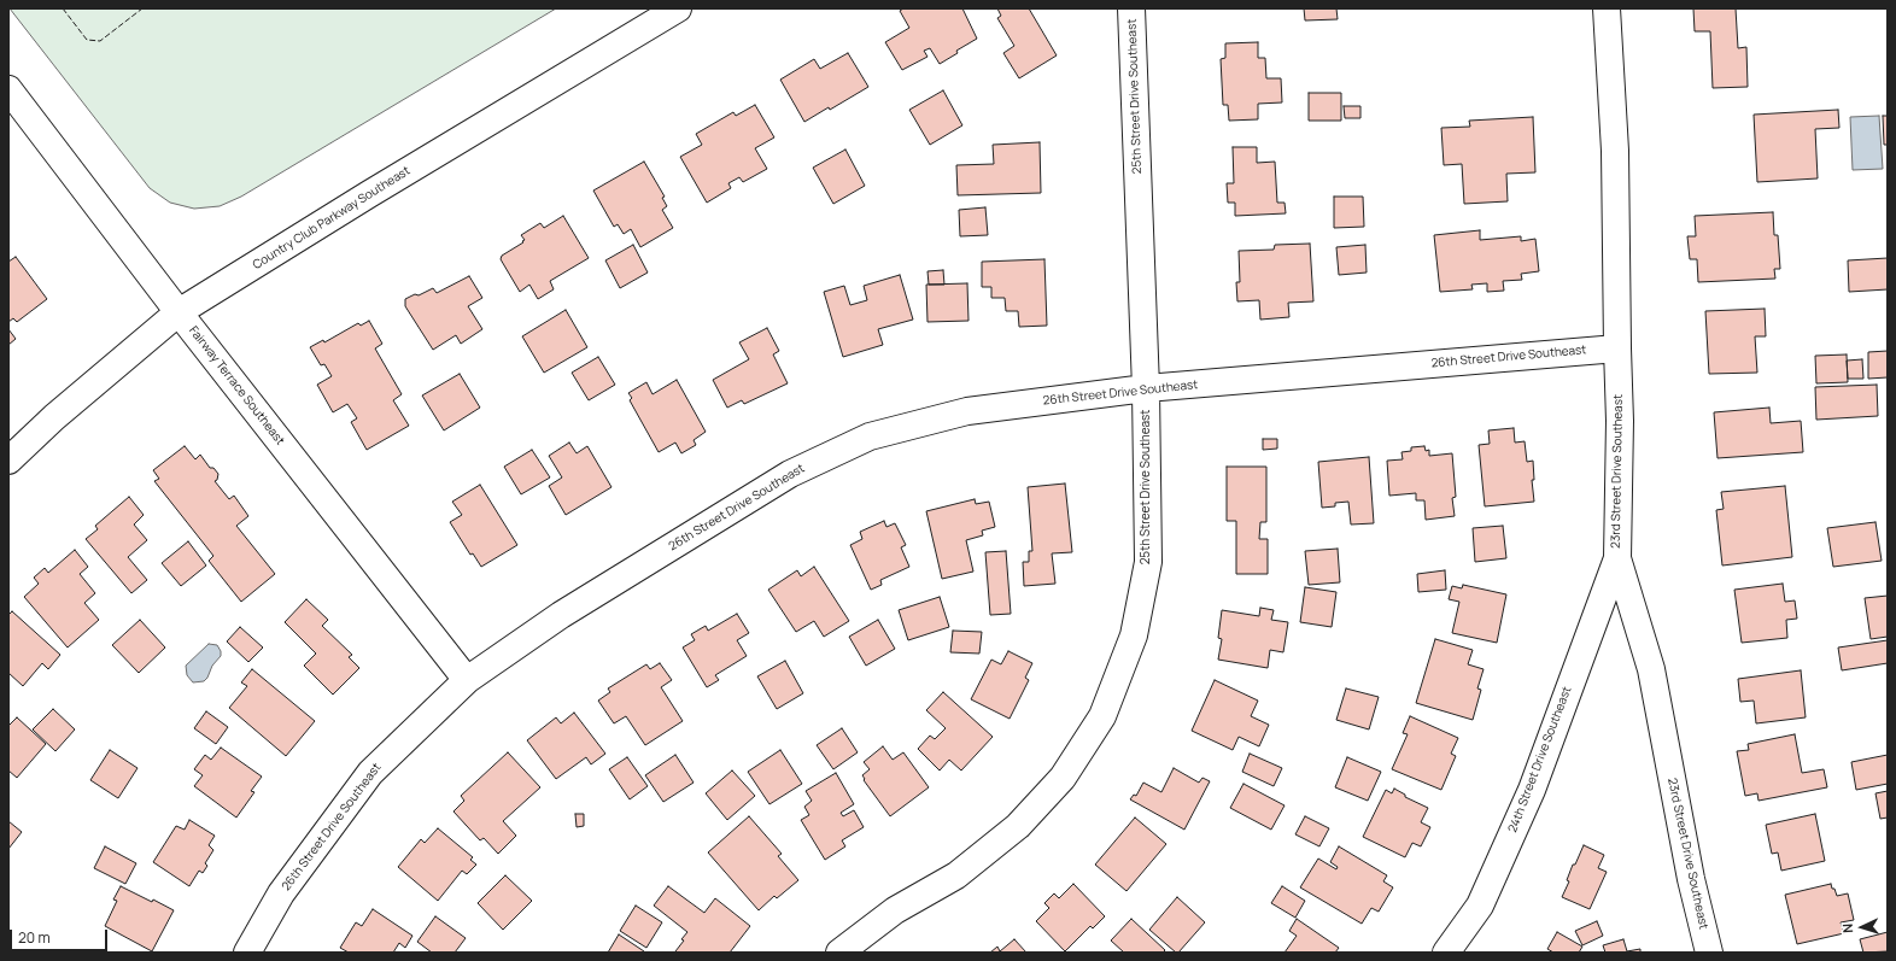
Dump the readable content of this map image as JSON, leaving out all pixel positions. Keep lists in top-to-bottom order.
{
  "streets": {
    "street": [
      "25th Street Drive Southeast",
      "Country Club Parkway Southeast",
      "26th Street Drive Southeast",
      "Fairway Terrace Southeast",
      "23rd Street Drive Southeast",
      "24th Street Drive Southeast"
    ]
  },
  "crossings": [
    ["25th Street Drive Southeast", "26th Street Drive Southeast"],
    ["Country Club Parkway Southeast", "Fairway Terrace Southeast"],
    ["26th Street Drive Southeast", "Fairway Terrace Southeast"],
    ["26th Street Drive Southeast", "23rd Street Drive Southeast"],
    ["23rd Street Drive Southeast", "24th Street Drive Southeast"]
  ],
  "scale_bar": "20 m",
  "north": "left"
}
